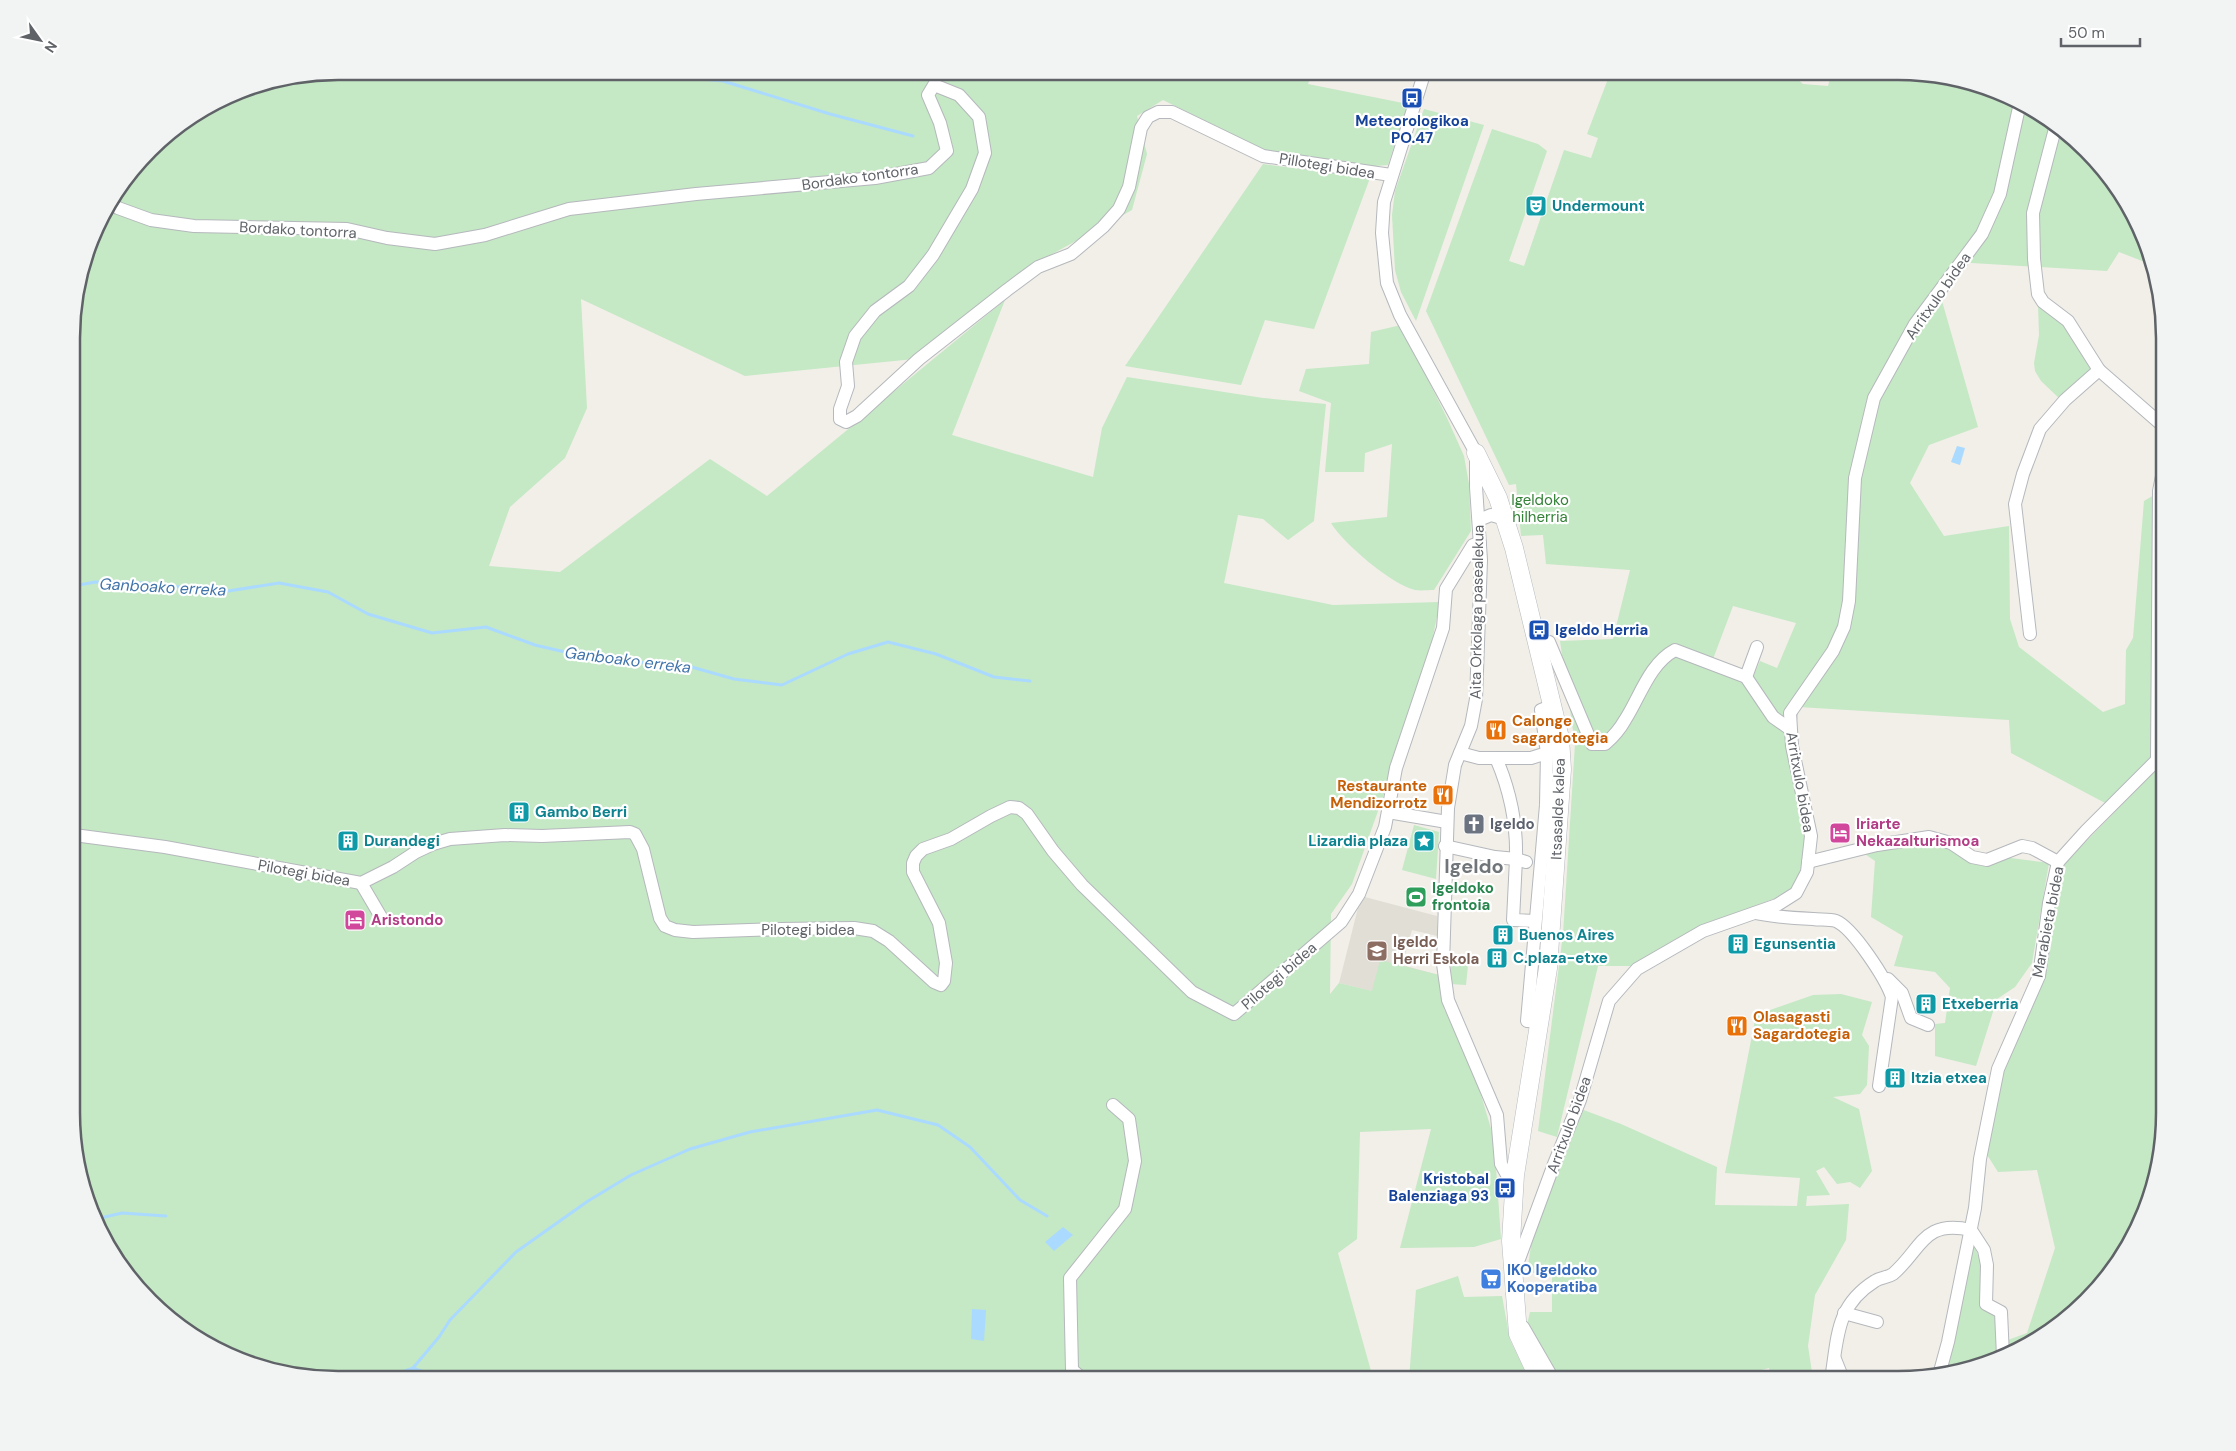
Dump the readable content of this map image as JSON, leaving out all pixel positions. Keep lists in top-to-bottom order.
{
  "streets": {
    "street": [
      "Pillotegi bidea",
      "Bordako tontorra",
      "Arritxulo bidea",
      "Aita Orkolaga pasealekua",
      "Itsasalde kalea",
      "Pilotegi bidea",
      "Marabieta bidea"
    ]
  },
  "crossings": [
    ["Pillotegi bidea", "Bordako tontorra"],
    ["Pillotegi bidea", "Aita Orkolaga pasealekua"],
    ["Arritxulo bidea", "Itsasalde kalea"],
    ["Aita Orkolaga pasealekua", "Itsasalde kalea"]
  ],
  "districts": ["Igeldo"],
  "water": ["Ganboako erreka"],
  "parks": ["Igeldoko hilherria"],
  "places": {
    "bus stop": ["Meteorologikoa PO.47", "Igeldo Herria", "Kristobal Balenziaga 93"],
    "theatre": ["Undermount"],
    "restaurant": ["Calonge sagardotegia", "Restaurante Mendizorrotz", "Olasagasti Sagardotegia"],
    "building": [
      "Gambo Berri",
      "Durandegi",
      "Buenos Aires",
      "Egunsentia",
      "C.plaza-etxe",
      "Etxeberria",
      "Itzia etxea"
    ],
    "church": ["Igeldo"],
    "hotel": ["Iriarte Nekazalturismoa", "Aristondo"],
    "place": ["Lizardia plaza"],
    "sports": ["Igeldoko frontoia"],
    "school or university": ["Igeldo Herri Eskola"],
    "supermarket": ["IKO Igeldoko Kooperatiba"]
  },
  "scale_bar": "50 m",
  "north": "bottom right"
}
